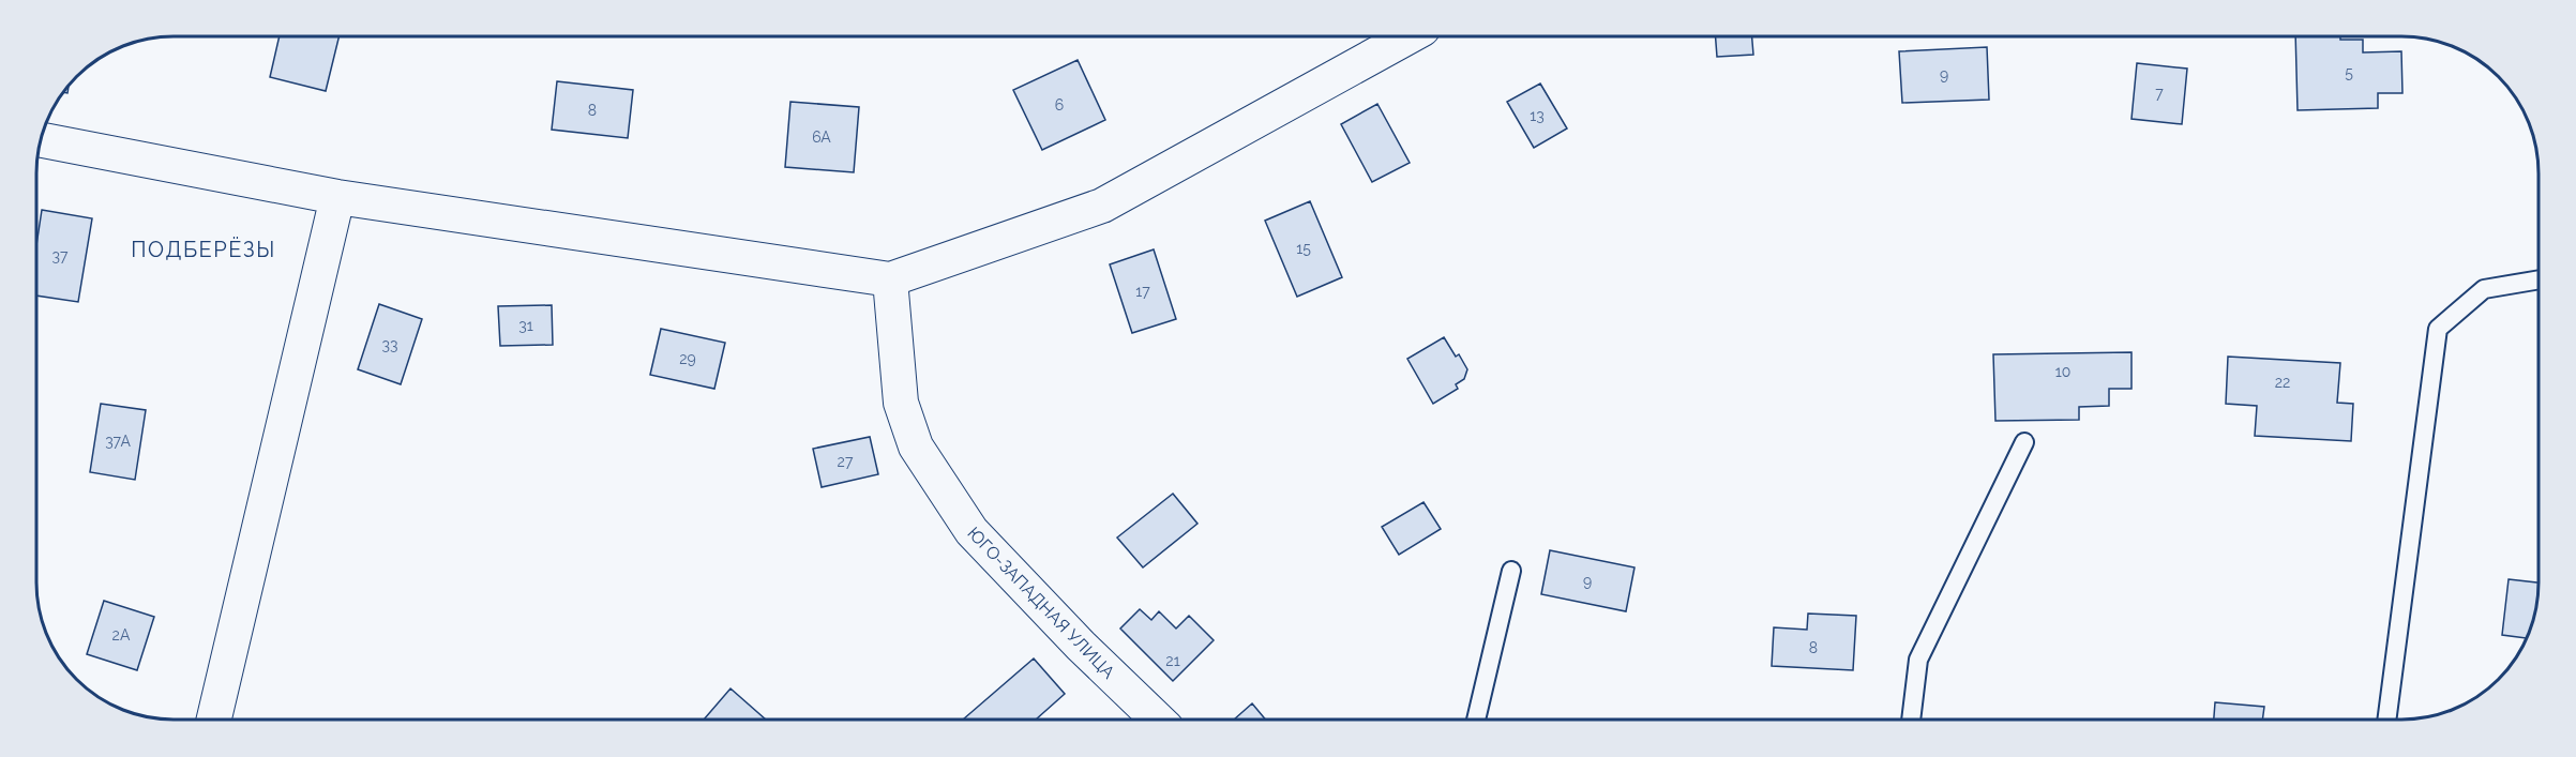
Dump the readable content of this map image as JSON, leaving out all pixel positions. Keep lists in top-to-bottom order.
{
  "streets": {
    "street": ["ЮГО-ЗАПАДНАЯ УЛИЦА"]
  },
  "districts": ["ПОДБЕРЁЗЫ"],
  "house_numbers": [
    "5",
    "9",
    "7",
    "6",
    "8",
    "13",
    "6А",
    "15",
    "37",
    "17",
    "31",
    "33",
    "29",
    "10",
    "22",
    "37А",
    "27",
    "9",
    "2А",
    "8",
    "21"
  ]
}
